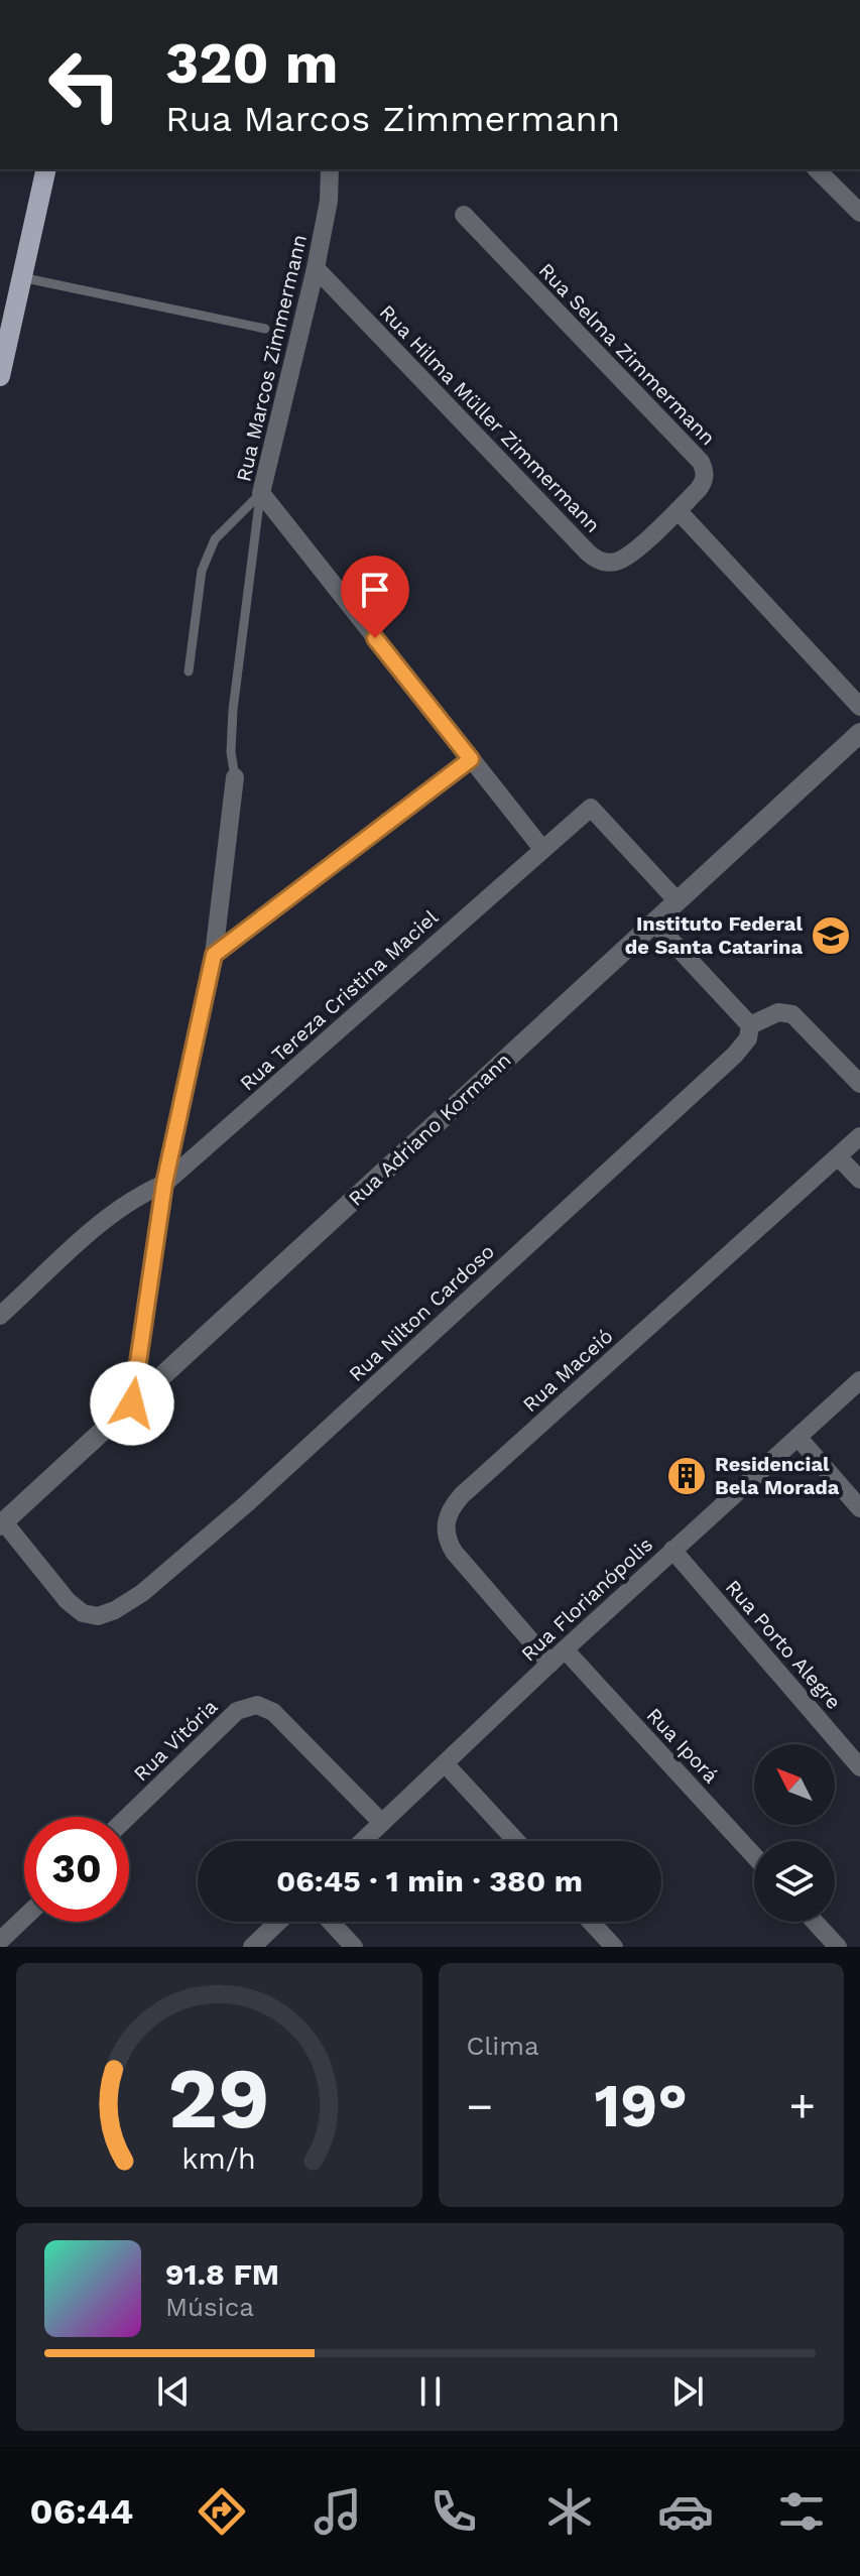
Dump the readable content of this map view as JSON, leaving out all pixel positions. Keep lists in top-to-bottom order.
{
  "streets": {
    "street": [
      "Rua Selma Zimmermann",
      "Rua Marcos Zimmermann",
      "Rua Hilma Müller Zimmermann",
      "Rua Tereza Cristina Maciel",
      "Rua Adriano Kormann",
      "Rua Nilton Cardoso",
      "Rua Maceió",
      "Rua Florianópolis",
      "Rua Porto Alegre",
      "Rua Vitória",
      "Rua Iporá"
    ]
  },
  "crossings": [
    ["Rua Selma Zimmermann", "Rua Hilma Müller Zimmermann"],
    ["Rua Marcos Zimmermann", "Rua Hilma Müller Zimmermann"],
    ["Rua Marcos Zimmermann", "Rua Tereza Cristina Maciel"],
    ["Rua Tereza Cristina Maciel", "Rua Adriano Kormann"],
    ["Rua Adriano Kormann", "Rua Nilton Cardoso"],
    ["Rua Maceió", "Rua Florianópolis"],
    ["Rua Florianópolis", "Rua Porto Alegre"],
    ["Rua Florianópolis", "Rua Vitória"],
    ["Rua Florianópolis", "Rua Iporá"]
  ],
  "places": {
    "school or university": ["Instituto Federal de Santa Catarina"],
    "building": ["Residencial Bela Morada"]
  },
  "north": "top left",
  "page": {
    "turn": ["320 m", "Rua Marcos Zimmermann"],
    "limit": "30",
    "trip": "06:45 · 1 min · 380 m",
    "tile": "Clima",
    "heat": ["−", "19°", "+"],
    "song": ["91.8 FM", "Música"],
    "tabs": "06:44",
    "gauge": ["29", "km/h"]
  }
}
